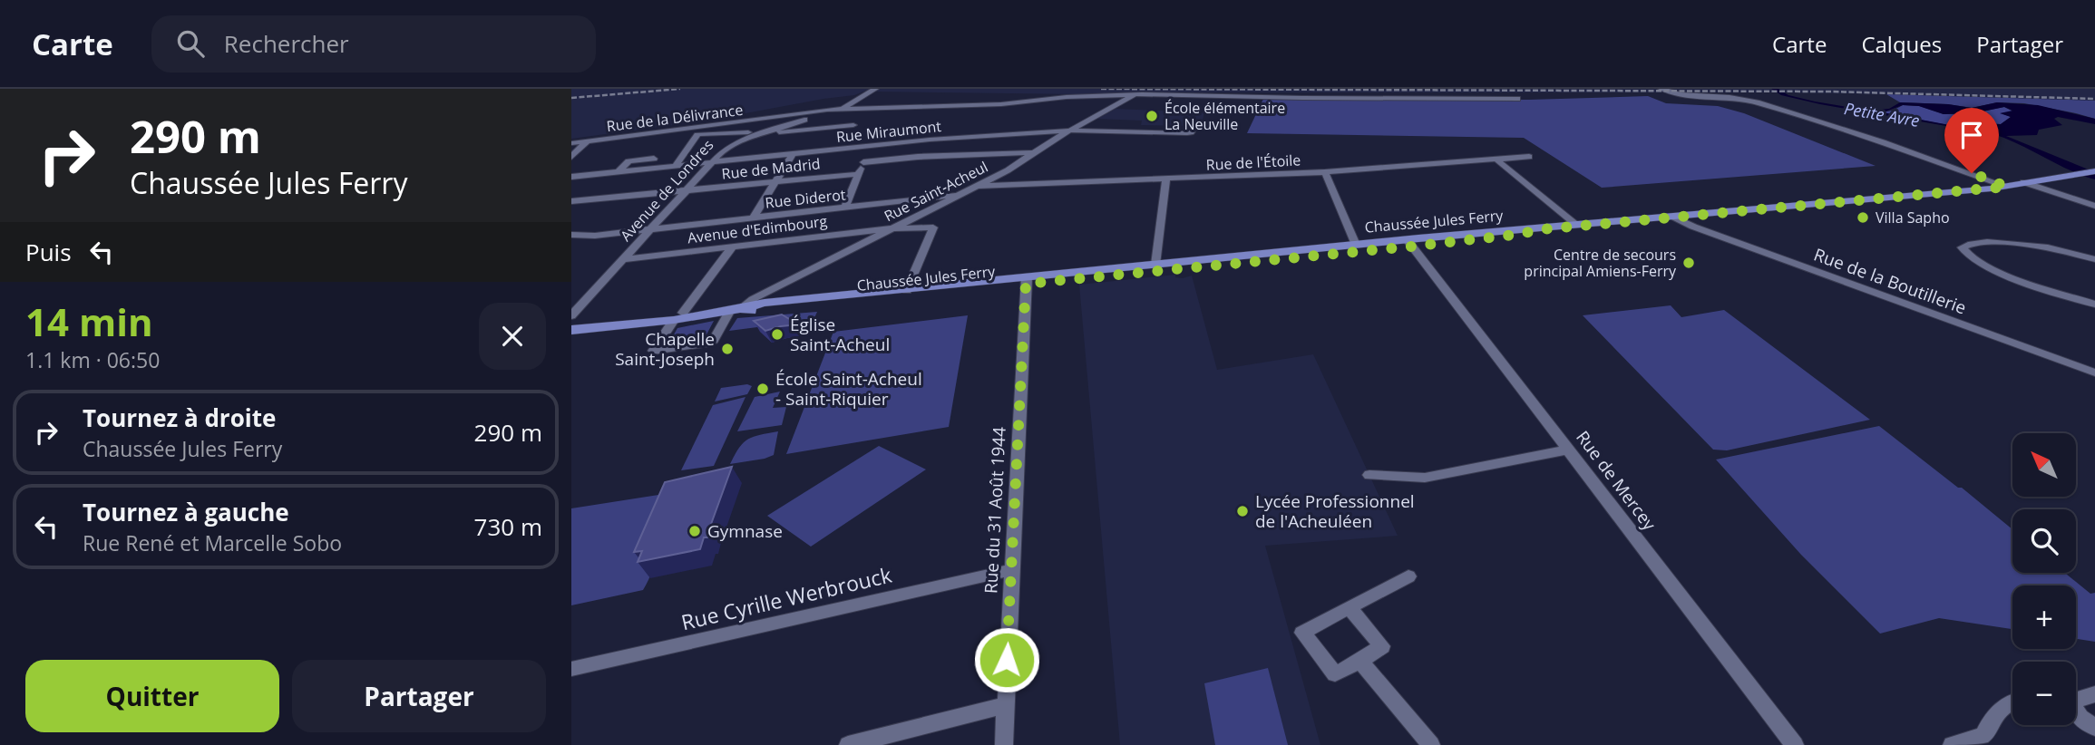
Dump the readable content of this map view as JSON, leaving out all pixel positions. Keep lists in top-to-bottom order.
{
  "streets": {
    "main road": ["Chaussée Jules Ferry"],
    "street": [
      "Rue de la Délivrance",
      "Rue Miraumont",
      "Rue de l'Étoile",
      "Rue de Madrid",
      "Avenue de Londres",
      "Rue Saint-Acheul",
      "Rue Diderot",
      "Avenue d'Edimbourg",
      "Rue de la Boutillerie",
      "Rue de Mercey",
      "Rue du 31 Août 1944",
      "Rue Cyrille Werbrouck"
    ]
  },
  "crossings": [
    ["Rue de la Délivrance", "Avenue de Londres"],
    ["Rue de la Délivrance", "Rue Saint-Acheul"],
    ["Rue Miraumont", "Avenue de Londres"],
    ["Rue Miraumont", "Rue Saint-Acheul"],
    ["Rue de l'Étoile", "Rue Saint-Acheul"],
    ["Rue de Madrid", "Avenue de Londres"],
    ["Avenue de Londres", "Rue Diderot"],
    ["Avenue de Londres", "Avenue d'Edimbourg"],
    ["Rue Saint-Acheul", "Rue Diderot"],
    ["Rue Saint-Acheul", "Chaussée Jules Ferry"],
    ["Rue Saint-Acheul", "Avenue d'Edimbourg"],
    ["Chaussée Jules Ferry", "Rue de la Boutillerie"],
    ["Chaussée Jules Ferry", "Rue de Mercey"],
    ["Chaussée Jules Ferry", "Rue du 31 Août 1944"],
    ["Rue du 31 Août 1944", "Rue Cyrille Werbrouck"]
  ],
  "water": ["Petite Avre"],
  "places": [
    "École élémentaire La Neuville",
    "Villa Sapho",
    "Centre de secours principal Amiens-Ferry",
    "Église Saint-Acheul",
    "Chapelle Saint-Joseph",
    "École Saint-Acheul - Saint-Riquier",
    "Lycée Professionnel de l'Acheuléen",
    "Gymnase"
  ],
  "north": "top left",
  "page": {
    "header": "Carte",
    "search": "Rechercher",
    "nav": ["Carte", "Calques", "Partager"],
    "turn": ["290 m", "Chaussée Jules Ferry"],
    "then": "Puis",
    "heading": ["14 min", "1.1 km · 06:50"],
    "list": [
      {
        "name": "Tournez à droite",
        "note": "Chaussée Jules Ferry",
        "value": "290 m"
      },
      {
        "name": "Tournez à gauche",
        "note": "Rue René et Marcelle Sobo",
        "value": "730 m"
      }
    ],
    "map_buttons": ["+", "−"],
    "buttons": ["Quitter", "Partager"]
  }
}
